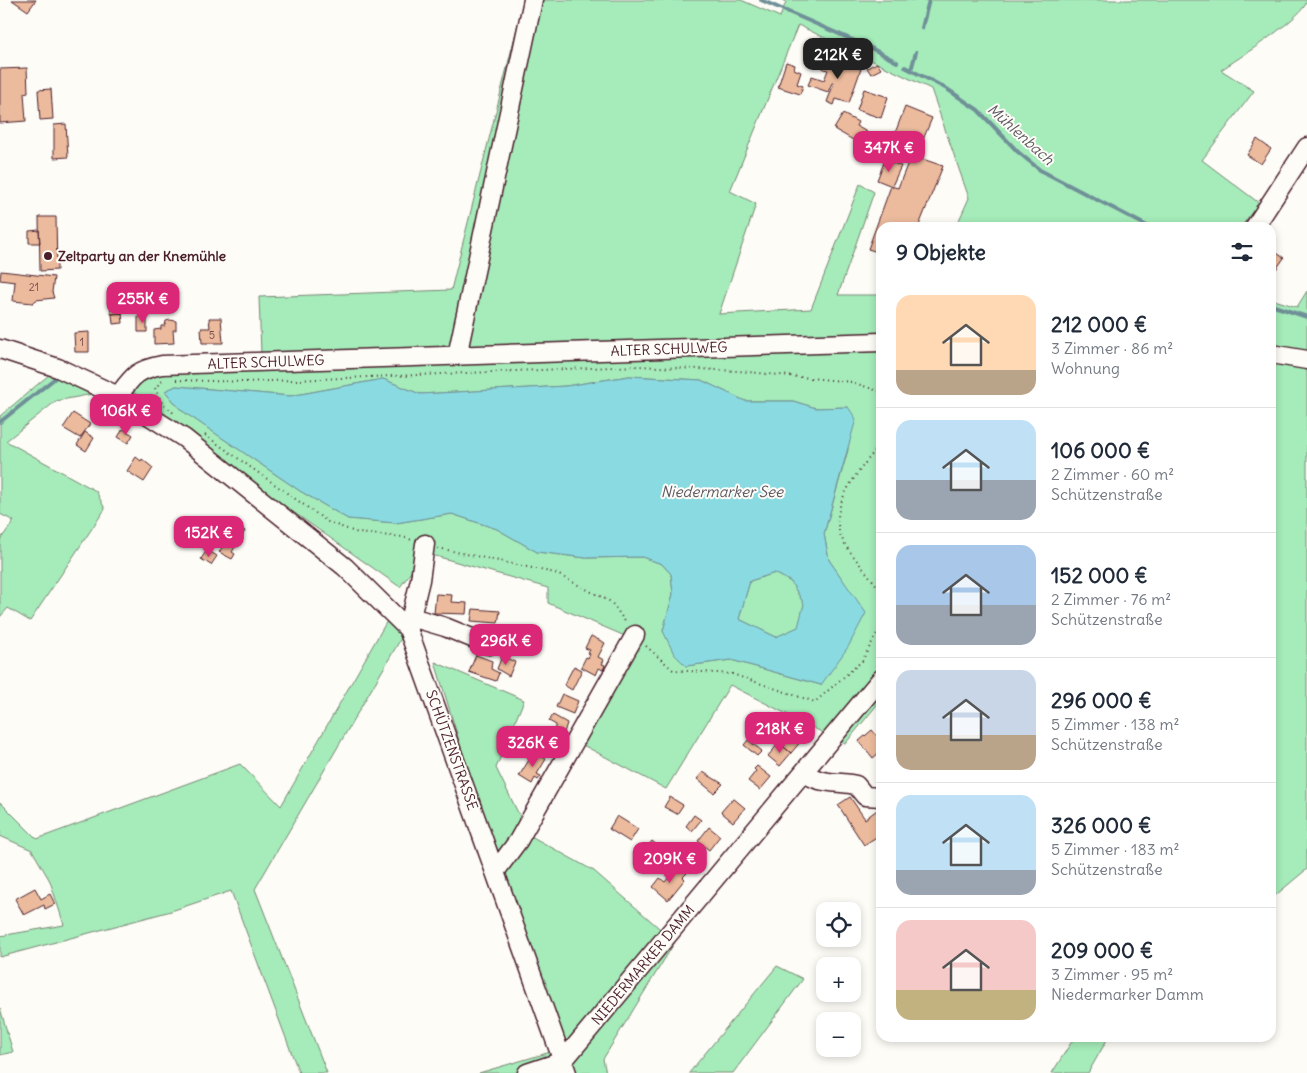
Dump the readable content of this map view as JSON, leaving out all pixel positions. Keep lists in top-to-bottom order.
{
  "streets": {
    "street": ["ALTER SCHULWEG", "SCHÜTZENSTRASSE", "NIEDERMARKER DAMM"]
  },
  "crossings": [
    ["ALTER SCHULWEG", "SCHÜTZENSTRASSE"],
    ["SCHÜTZENSTRASSE", "NIEDERMARKER DAMM"]
  ],
  "water": ["Mühlenbach", "Niedermarker See"],
  "places": ["Zeltparty an der Knemühle"],
  "house_numbers": ["21", "5", "1"],
  "page": {
    "price": [
      "212K €",
      "347K €",
      "255K €",
      "106K €",
      "152K €",
      "296K €",
      "218K €",
      "326K €",
      "209K €"
    ],
    "heading": "9 Objekte",
    "list": [
      {
        "name": "212 000 €",
        "note": "3 Zimmer · 86 m² · Wohnung"
      },
      {
        "name": "106 000 €",
        "note": "2 Zimmer · 60 m² · Schützenstraße"
      },
      {
        "name": "152 000 €",
        "note": "2 Zimmer · 76 m² · Schützenstraße"
      },
      {
        "name": "296 000 €",
        "note": "5 Zimmer · 138 m² · Schützenstraße"
      },
      {
        "name": "326 000 €",
        "note": "5 Zimmer · 183 m² · Schützenstraße"
      },
      {
        "name": "209 000 €",
        "note": "3 Zimmer · 95 m² · Niedermarker Damm"
      }
    ],
    "map_buttons": ["+", "−"]
  }
}
